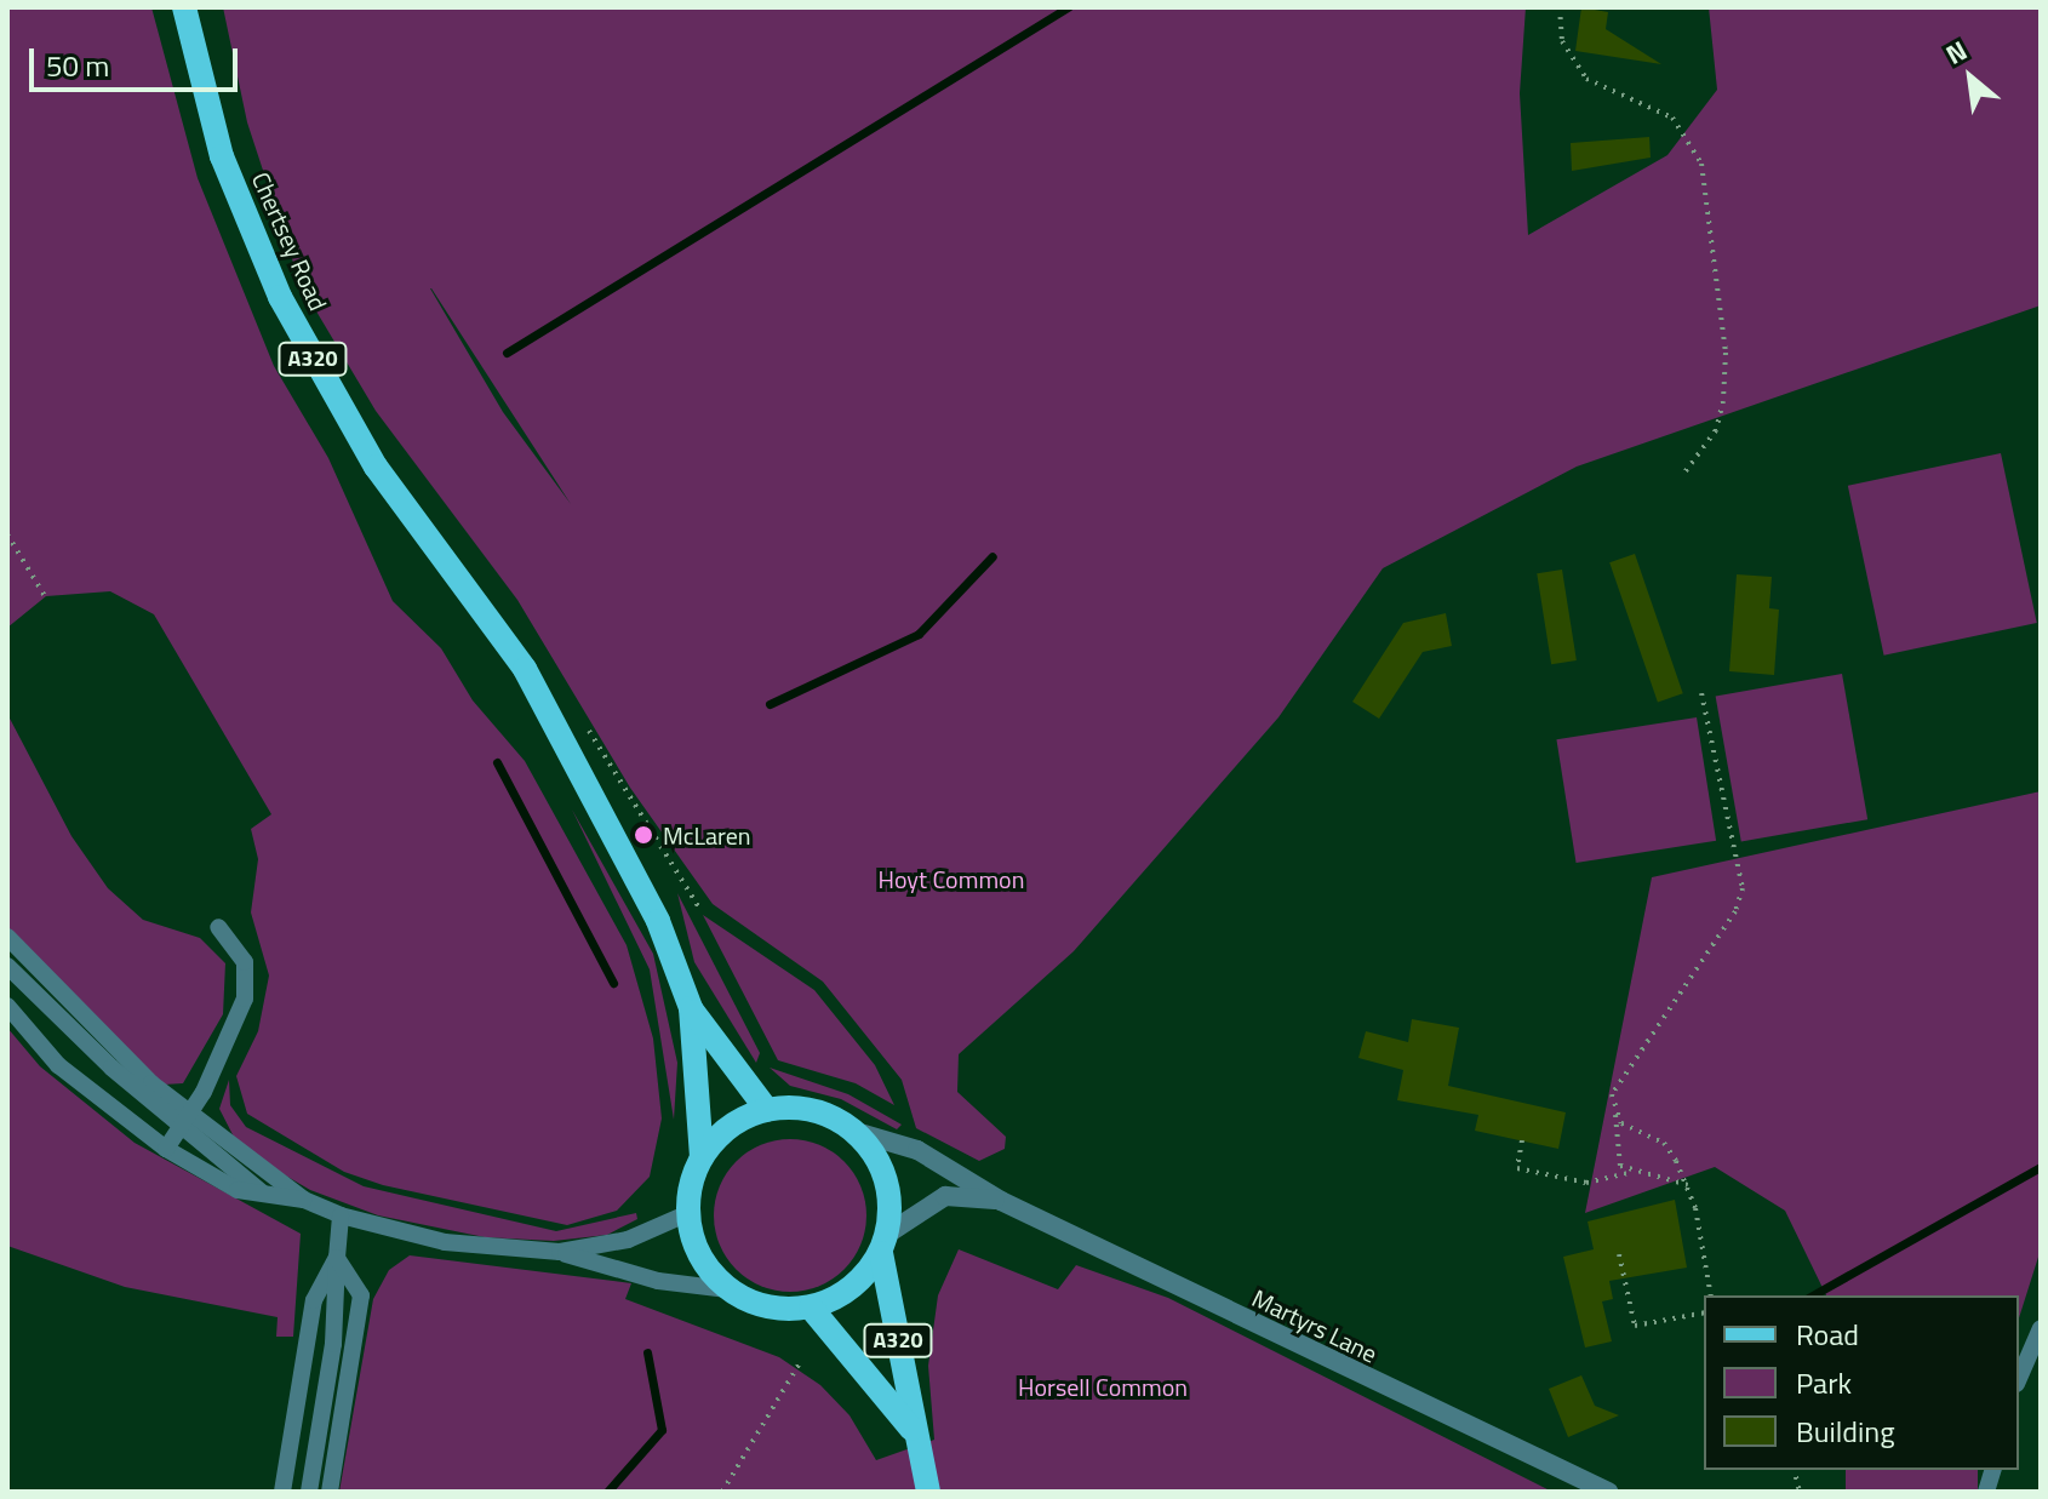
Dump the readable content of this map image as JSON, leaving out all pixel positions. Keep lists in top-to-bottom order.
{
  "streets": {
    "main road": ["Chertsey Road", "A320"],
    "street": ["Martyrs Lane"]
  },
  "crossings": [
    ["Chertsey Road", "A320"],
    ["Chertsey Road", "Martyrs Lane"],
    ["A320", "Martyrs Lane"]
  ],
  "parks": ["Hoyt Common", "Horsell Common"],
  "places": ["McLaren"],
  "legend": ["Road", "Park", "Building"],
  "scale_bar": "50 m",
  "north": "top left"
}
